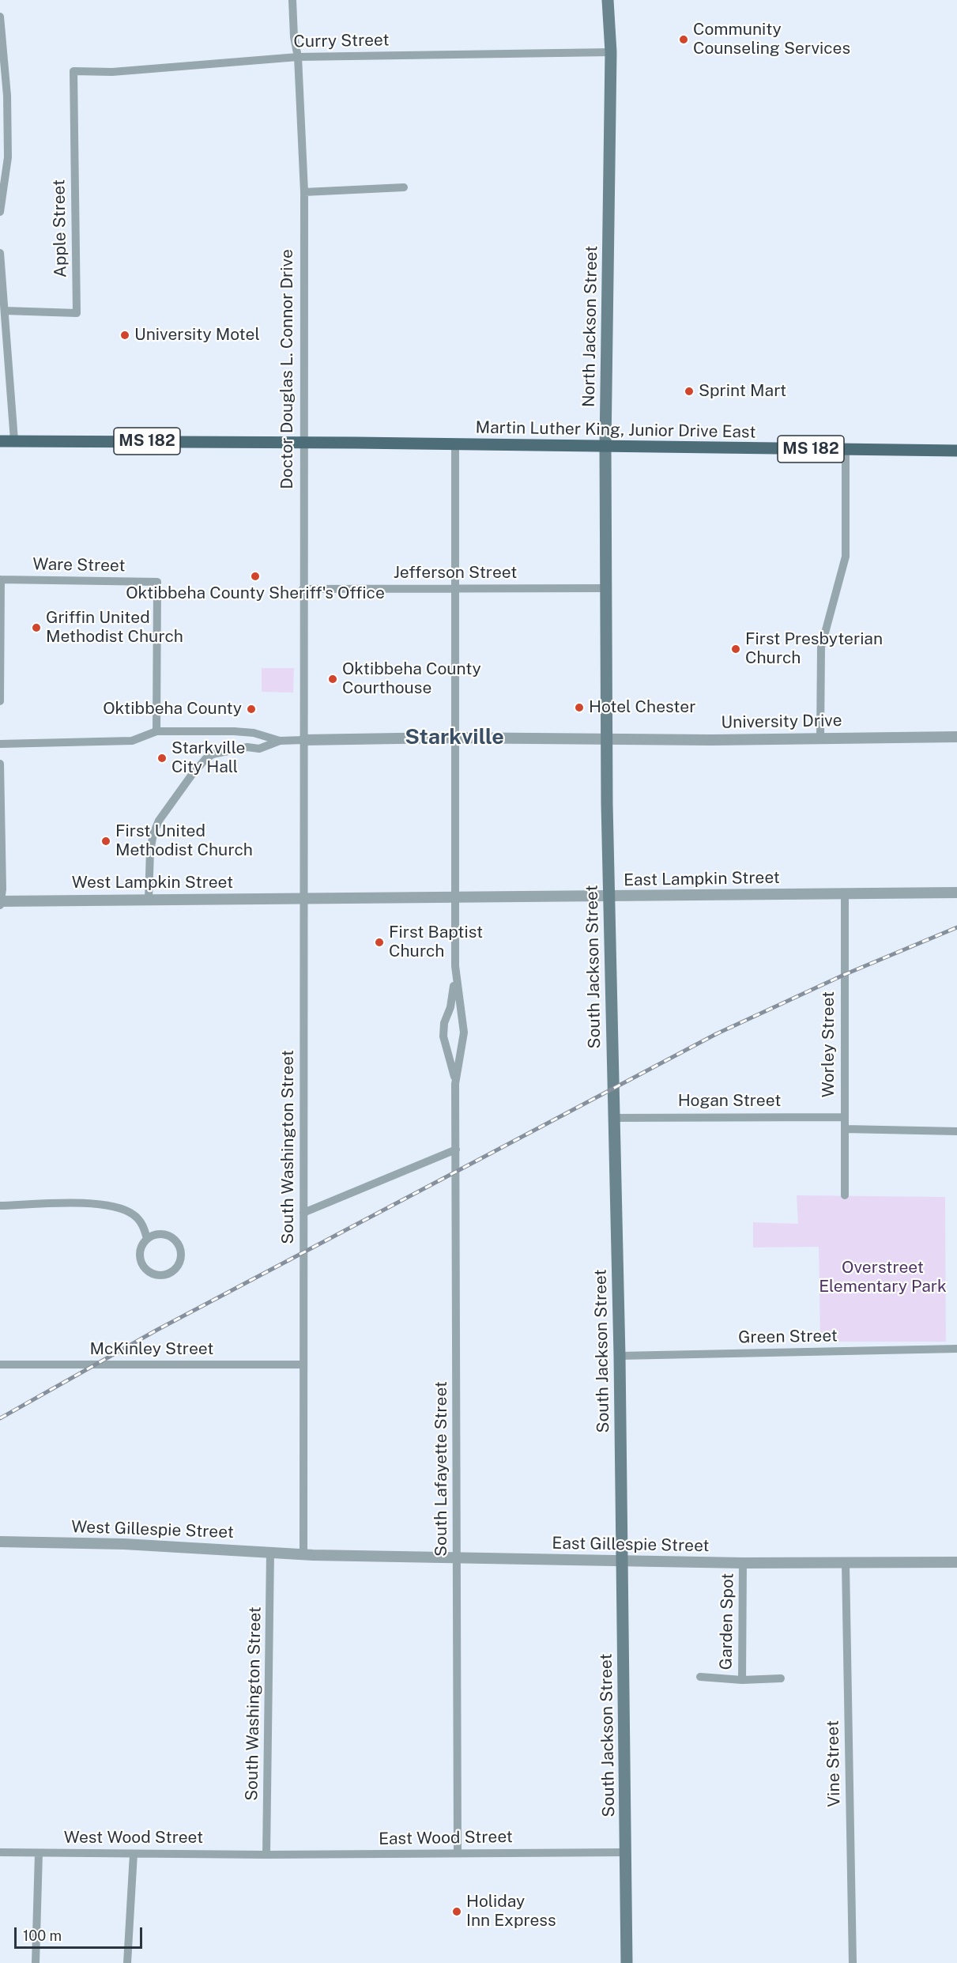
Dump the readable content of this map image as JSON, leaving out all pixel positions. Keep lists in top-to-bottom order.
{
  "streets": {
    "main road": [
      "North Jackson Street",
      "Martin Luther King, Junior Drive East",
      "MS 182",
      "South Jackson Street"
    ],
    "street": [
      "Curry Street",
      "Apple Street",
      "Doctor Douglas L. Connor Drive",
      "Ware Street",
      "Jefferson Street",
      "University Drive",
      "East Lampkin Street",
      "West Lampkin Street",
      "Worley Street",
      "Hogan Street",
      "South Washington Street",
      "Green Street",
      "McKinley Street",
      "South Lafayette Street",
      "West Gillespie Street",
      "East Gillespie Street",
      "Garden Spot",
      "Vine Street",
      "West Wood Street",
      "East Wood Street"
    ]
  },
  "crossings": [
    ["Curry Street", "Apple Street"],
    ["Curry Street", "North Jackson Street"],
    ["Curry Street", "Doctor Douglas L. Connor Drive"],
    ["North Jackson Street", "Martin Luther King, Junior Drive East"],
    ["North Jackson Street", "Jefferson Street"],
    ["North Jackson Street", "University Drive"],
    ["North Jackson Street", "South Jackson Street"],
    ["Doctor Douglas L. Connor Drive", "Martin Luther King, Junior Drive East"],
    ["Doctor Douglas L. Connor Drive", "MS 182"],
    ["Doctor Douglas L. Connor Drive", "Jefferson Street"],
    ["Doctor Douglas L. Connor Drive", "University Drive"],
    ["Doctor Douglas L. Connor Drive", "South Washington Street"],
    ["Martin Luther King, Junior Drive East", "MS 182"],
    ["Martin Luther King, Junior Drive East", "South Lafayette Street"],
    ["Jefferson Street", "South Lafayette Street"],
    ["University Drive", "South Jackson Street"],
    ["University Drive", "South Washington Street"],
    ["University Drive", "South Lafayette Street"],
    ["East Lampkin Street", "West Lampkin Street"],
    ["East Lampkin Street", "South Jackson Street"],
    ["East Lampkin Street", "Worley Street"],
    ["East Lampkin Street", "South Washington Street"],
    ["East Lampkin Street", "South Lafayette Street"],
    ["West Lampkin Street", "South Washington Street"],
    ["South Jackson Street", "Hogan Street"],
    ["South Jackson Street", "Green Street"],
    ["South Jackson Street", "East Gillespie Street"],
    ["South Jackson Street", "East Wood Street"],
    ["Worley Street", "Hogan Street"],
    ["South Washington Street", "McKinley Street"],
    ["South Washington Street", "West Gillespie Street"],
    ["South Washington Street", "East Gillespie Street"],
    ["South Washington Street", "West Wood Street"],
    ["South Washington Street", "East Wood Street"],
    ["South Lafayette Street", "East Gillespie Street"],
    ["South Lafayette Street", "East Wood Street"],
    ["West Gillespie Street", "East Gillespie Street"],
    ["East Gillespie Street", "Garden Spot"],
    ["East Gillespie Street", "Vine Street"],
    ["West Wood Street", "East Wood Street"]
  ],
  "districts": ["Starkville"],
  "parks": ["Overstreet Elementary Park"],
  "places": [
    "Community Counseling Services",
    "University Motel",
    "Sprint Mart",
    "Oktibbeha County Sheriff's Office",
    "Griffin United Methodist Church",
    "First Presbyterian Church",
    "Oktibbeha County Courthouse",
    "Hotel Chester",
    "Oktibbeha County",
    "Starkville City Hall",
    "First United Methodist Church",
    "First Baptist Church",
    "Holiday Inn Express"
  ],
  "scale_bar": "100 m"
}
